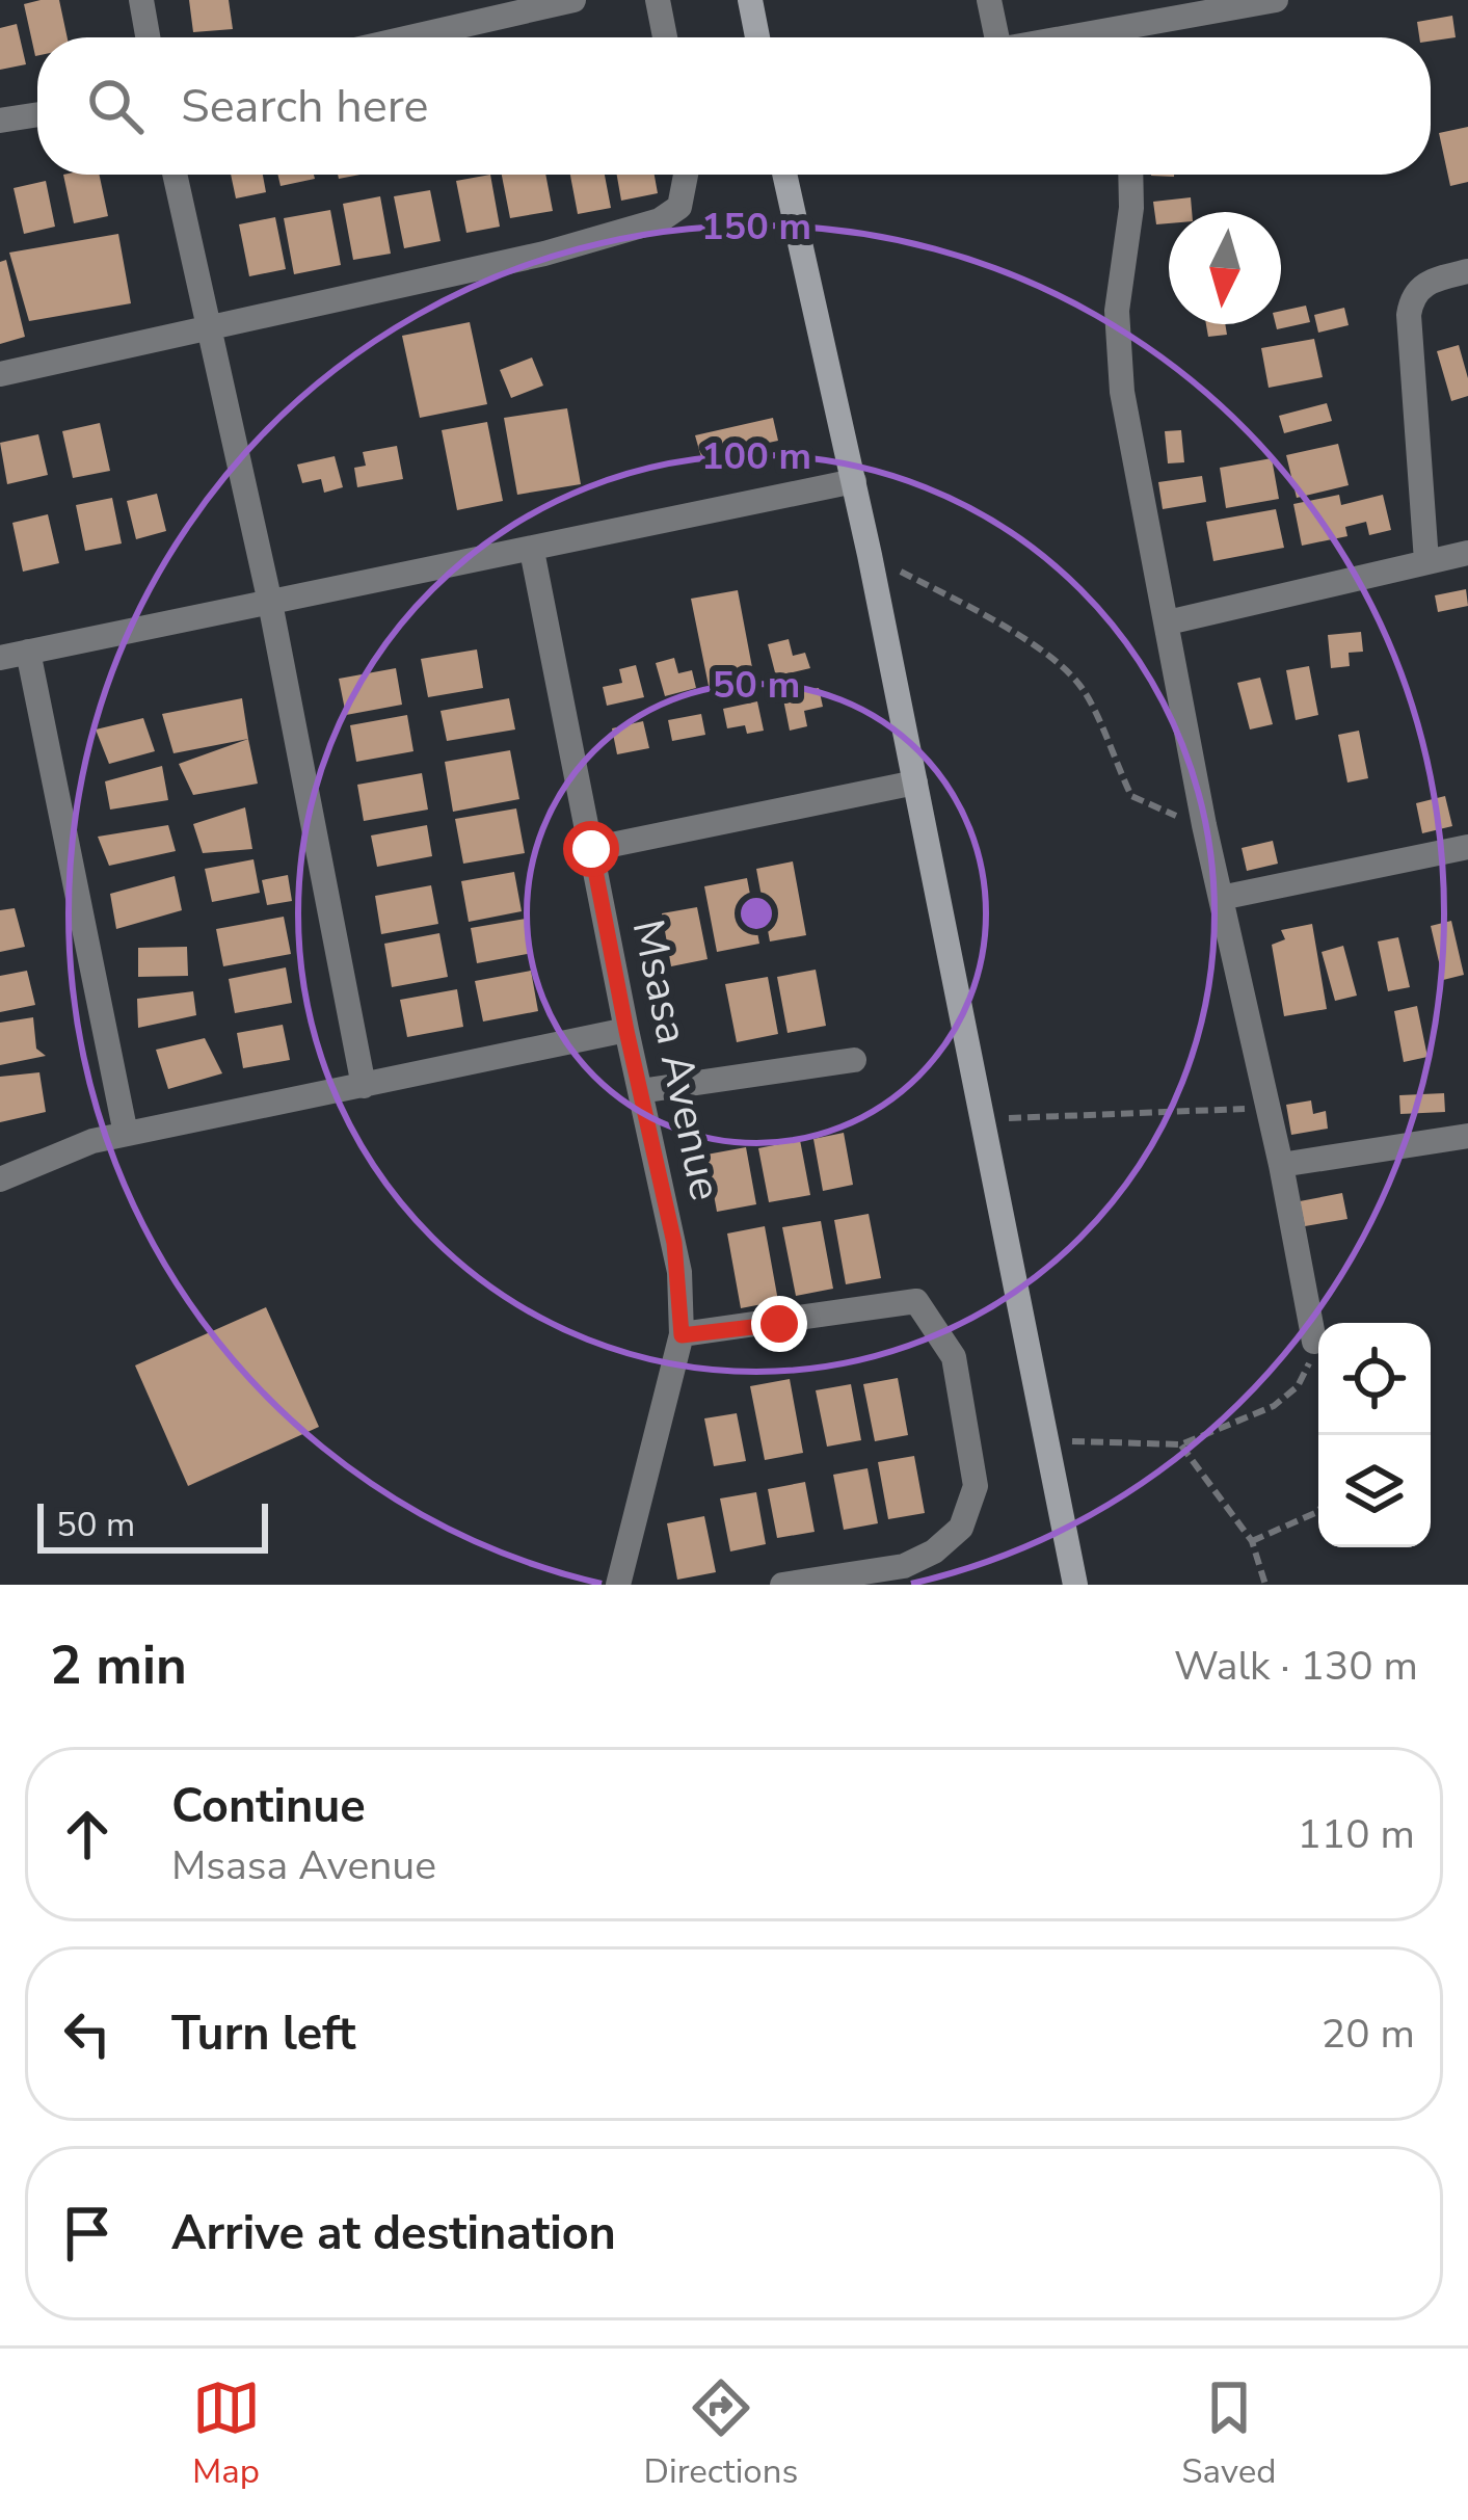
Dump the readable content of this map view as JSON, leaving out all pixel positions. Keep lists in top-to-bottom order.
{
  "streets": {
    "street": ["Msasa Avenue"]
  },
  "scale_bar": "50 m",
  "north": "bottom",
  "page": {
    "search": "Search here",
    "scale": "50 m",
    "heading": ["2 min", "Walk · 130 m"],
    "list": [
      ["Continue", "Msasa Avenue", "110 m"],
      ["Turn left", "20 m"],
      "Arrive at destination"
    ],
    "nav": ["Map", "Directions", "Saved"]
  },
  "rings": ["150 m", "100 m", "50 m"]
}
